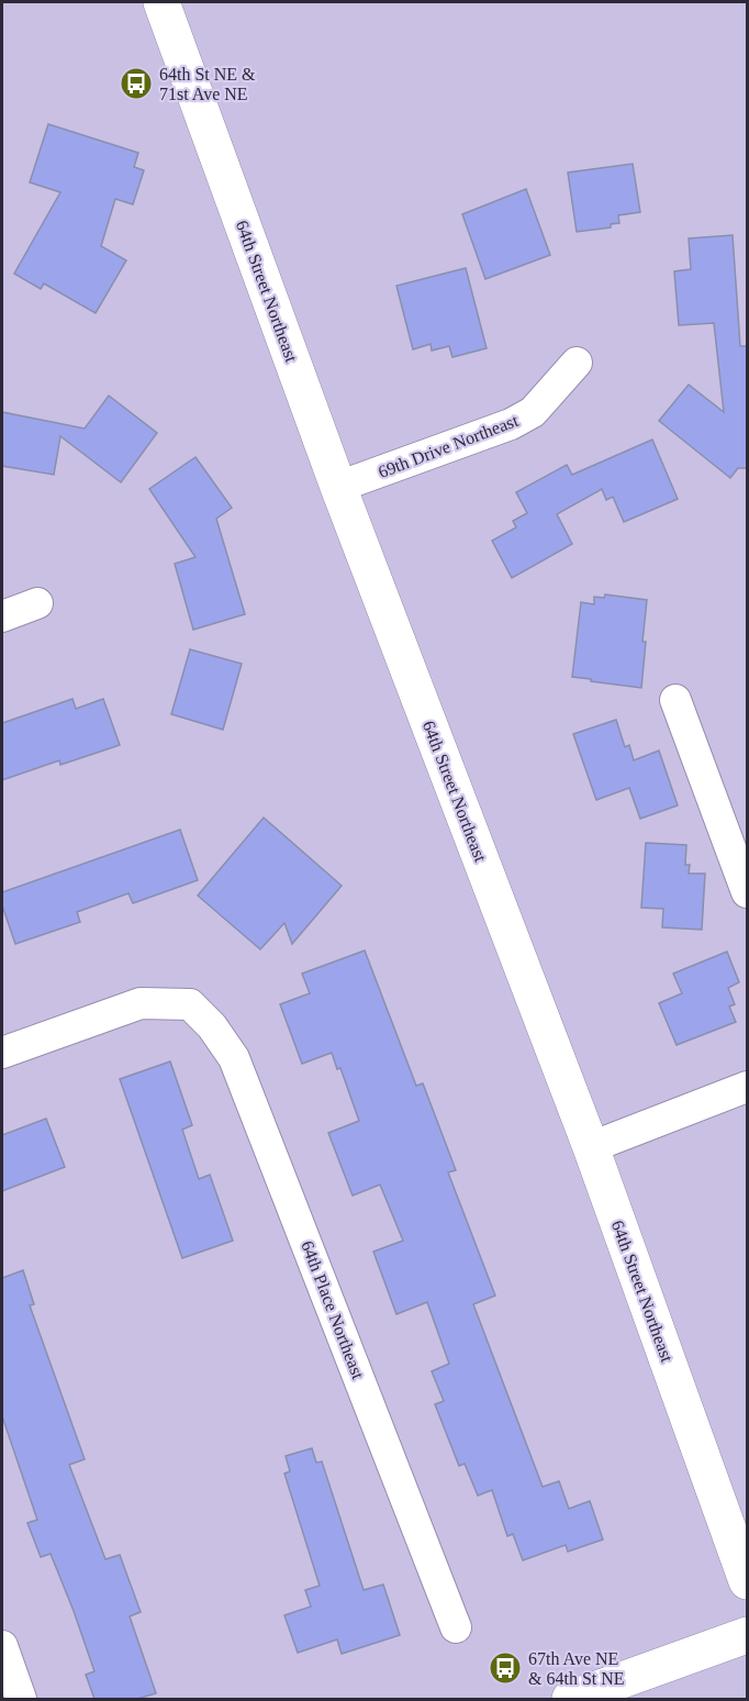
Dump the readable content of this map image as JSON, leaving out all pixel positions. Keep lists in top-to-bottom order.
{
  "streets": {
    "main road": ["64th Street Northeast"],
    "street": ["69th Drive Northeast", "64th Place Northeast"]
  },
  "crossings": [
    ["64th Street Northeast", "69th Drive Northeast"]
  ],
  "places": {
    "bus stop": ["64th St NE & 71st Ave NE", "67th Ave NE & 64th St NE"]
  }
}
